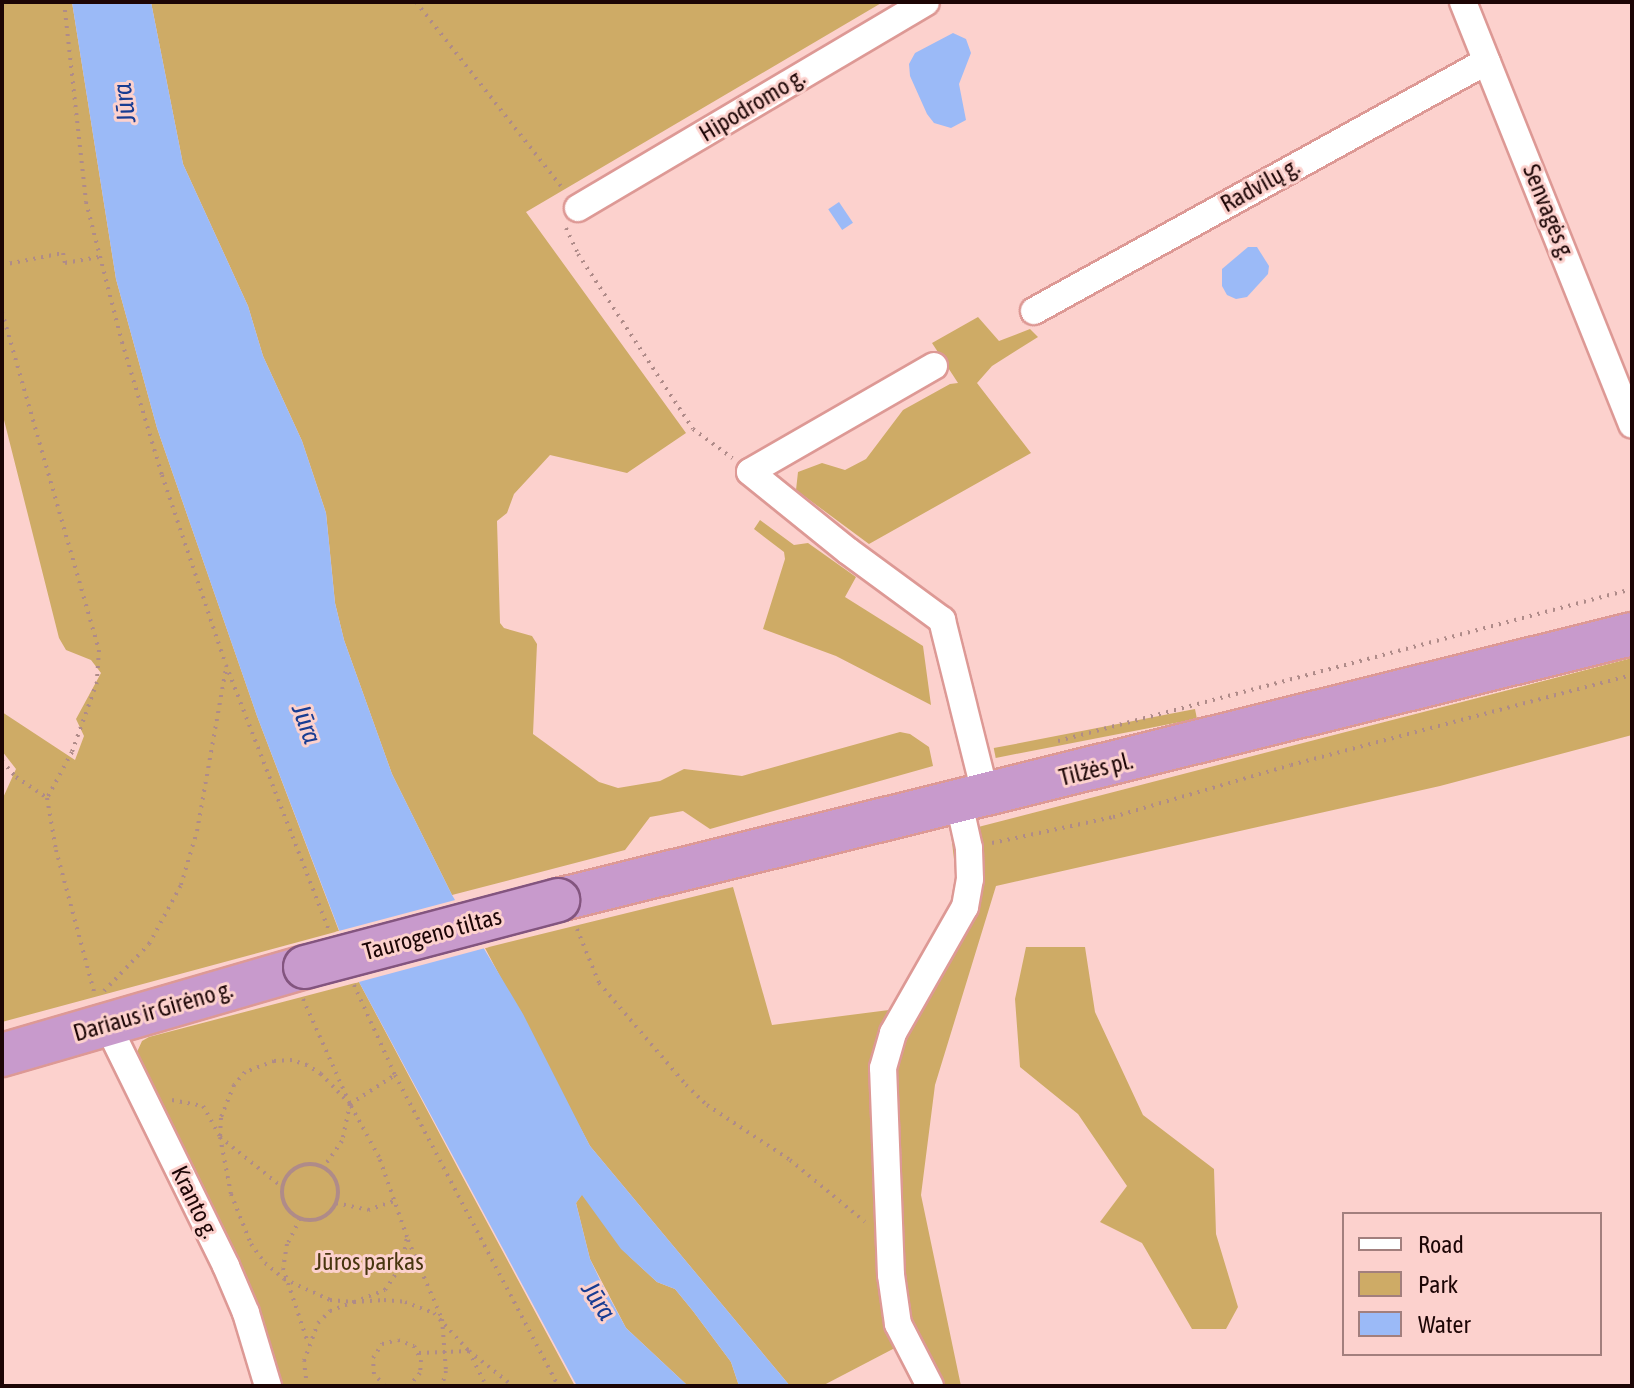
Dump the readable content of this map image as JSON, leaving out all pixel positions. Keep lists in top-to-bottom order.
{
  "streets": {
    "highway": ["Tilžės pl.", "Taurogeno tiltas", "Dariaus ir Girėno g."],
    "street": [
      "Hipodromo g.",
      "Radvilų g.",
      "Senvagės g.",
      "Kranto g."
    ]
  },
  "crossings": [
    ["Radvilų g.", "Senvagės g."],
    ["Tilžės pl.", "Taurogeno tiltas"],
    ["Taurogeno tiltas", "Dariaus ir Girėno g."],
    ["Dariaus ir Girėno g.", "Kranto g."]
  ],
  "water": ["Jūra"],
  "parks": ["Jūros parkas"],
  "legend": ["Road", "Park", "Water"]
}
